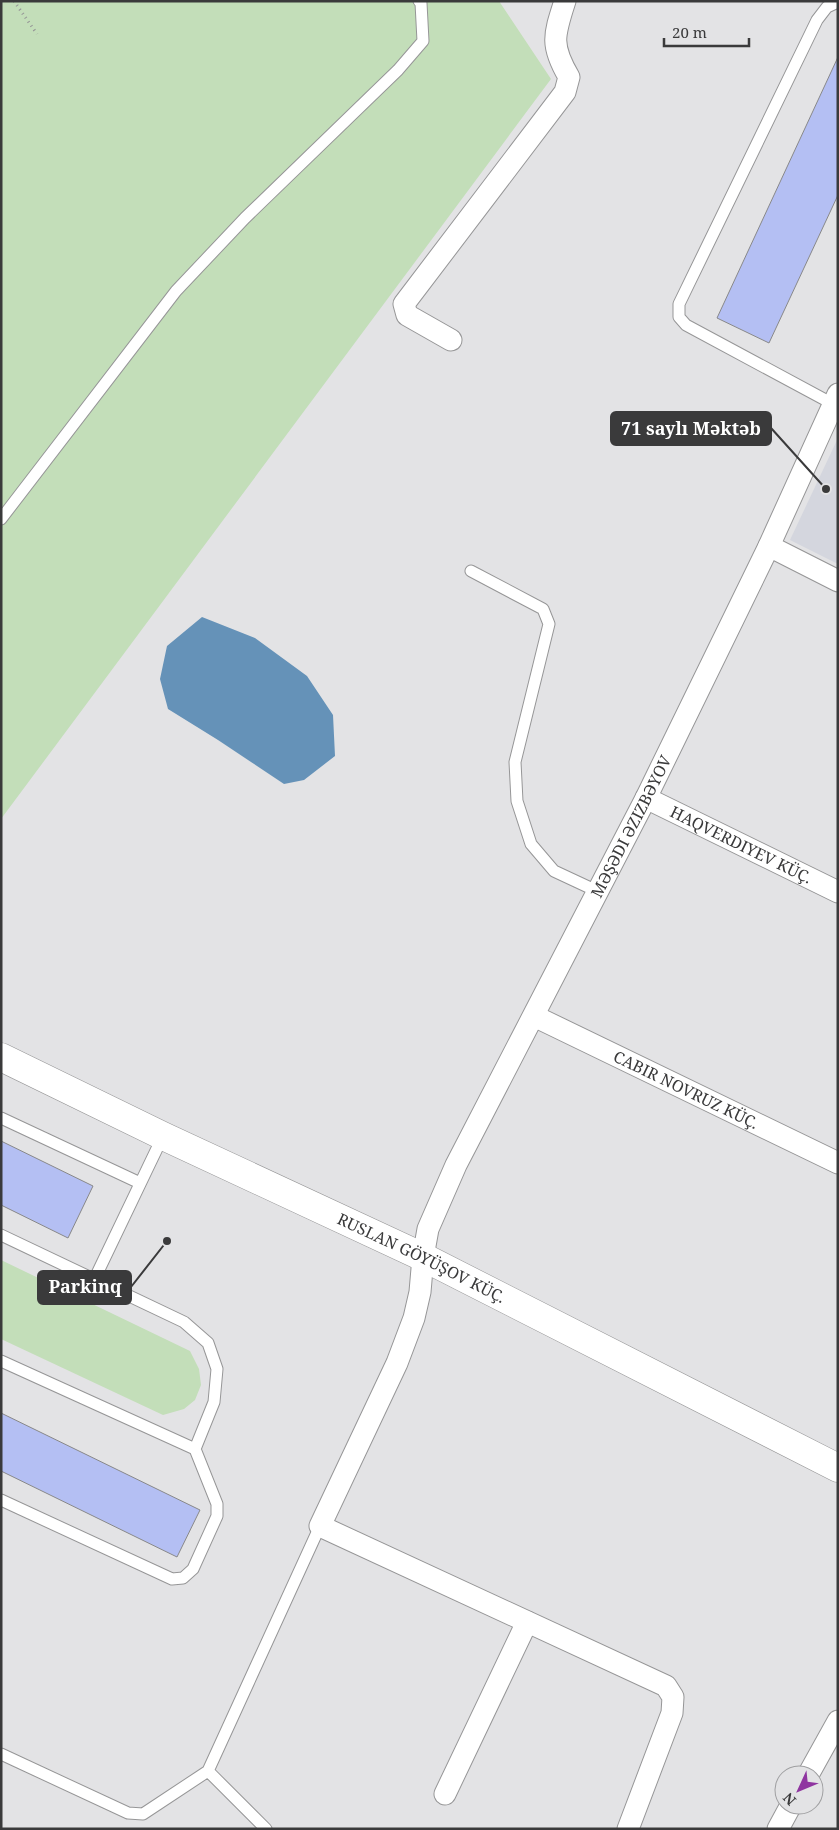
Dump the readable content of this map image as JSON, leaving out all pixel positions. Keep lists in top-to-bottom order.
{
  "streets": {
    "street": [
      "MƏŞƏDI ƏZIZBƏYOV",
      "HAQVERDIYEV KÜÇ.",
      "CABIR NOVRUZ KÜÇ.",
      "RUSLAN GÖYÜŞOV KÜÇ."
    ]
  },
  "crossings": [
    ["MƏŞƏDI ƏZIZBƏYOV", "HAQVERDIYEV KÜÇ."],
    ["MƏŞƏDI ƏZIZBƏYOV", "CABIR NOVRUZ KÜÇ."],
    ["MƏŞƏDI ƏZIZBƏYOV", "RUSLAN GÖYÜŞOV KÜÇ."]
  ],
  "places": ["71 saylı Məktəb", "Parkinq"],
  "scale_bar": "20 m",
  "north": "bottom left"
}
